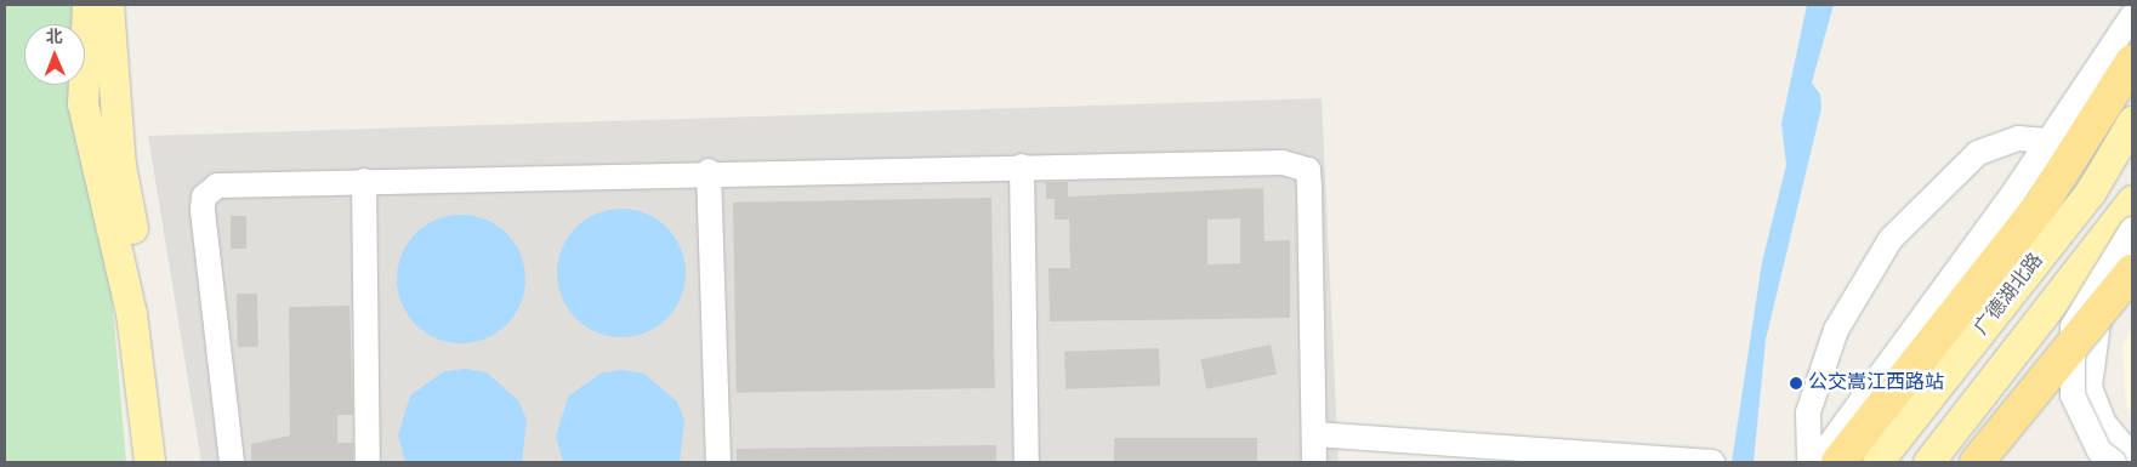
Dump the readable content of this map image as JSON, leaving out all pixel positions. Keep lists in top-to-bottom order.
{
  "streets": {
    "main road": ["广德湖北路"]
  },
  "places": ["公交嵩江西路站"],
  "north": "top"
}
